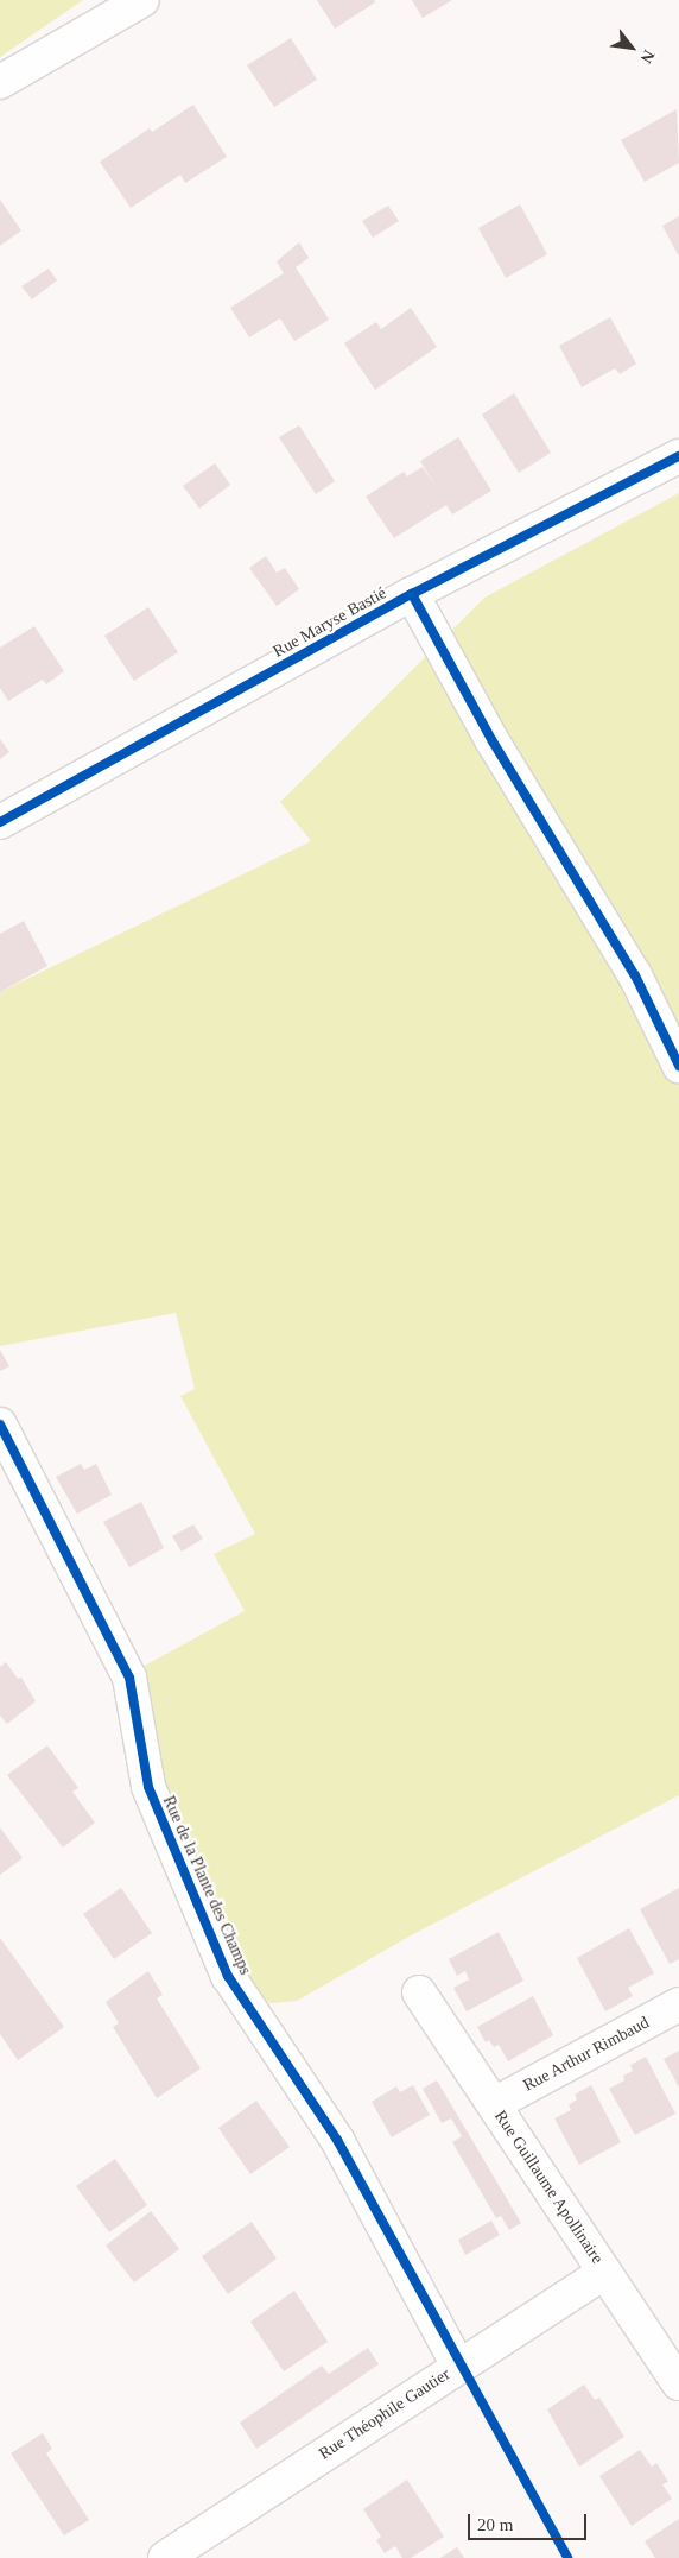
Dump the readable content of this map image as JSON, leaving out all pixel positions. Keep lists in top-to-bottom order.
{
  "streets": {
    "street": [
      "Rue Maryse Bastié",
      "Rue de la Plante des Champs",
      "Rue Arthur Rimbaud",
      "Rue Guillaume Apollinaire",
      "Rue Théophile Gautier"
    ]
  },
  "crossings": [
    ["Rue de la Plante des Champs", "Rue Théophile Gautier"],
    ["Rue Arthur Rimbaud", "Rue Guillaume Apollinaire"],
    ["Rue Guillaume Apollinaire", "Rue Théophile Gautier"]
  ],
  "scale_bar": "20 m",
  "north": "bottom right"
}
